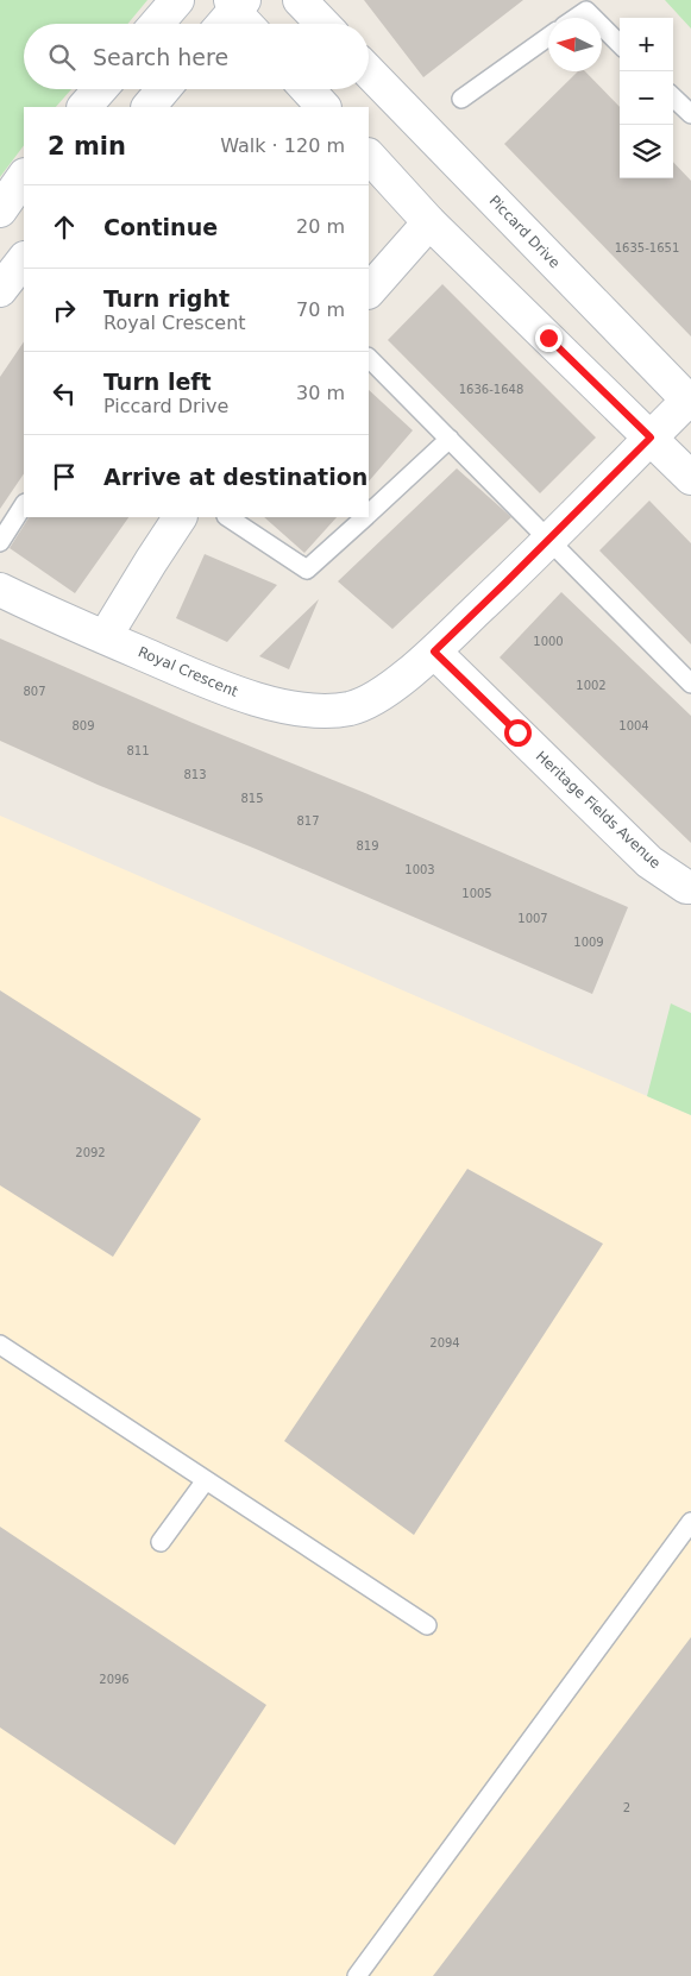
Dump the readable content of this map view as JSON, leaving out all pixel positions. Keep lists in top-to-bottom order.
{
  "streets": {
    "street": ["Piccard Drive", "Royal Crescent", "Heritage Fields Avenue"]
  },
  "crossings": [
    ["Piccard Drive", "Royal Crescent"],
    ["Royal Crescent", "Heritage Fields Avenue"]
  ],
  "house_numbers": [
    "1635-1651",
    "1636-1648",
    "1000",
    "1002",
    "807",
    "809",
    "1004",
    "811",
    "813",
    "815",
    "817",
    "819",
    "1003",
    "1005",
    "1007",
    "1009",
    "2092",
    "2094",
    "2096",
    "2"
  ],
  "north": "left",
  "page": {
    "map_buttons": ["+", "−"],
    "search": "Search here",
    "heading": ["2 min", "Walk · 120 m"],
    "list": [
      ["Continue", "20 m"],
      ["Turn right", "Royal Crescent", "70 m"],
      ["Turn left", "Piccard Drive", "30 m"],
      "Arrive at destination"
    ]
  }
}
